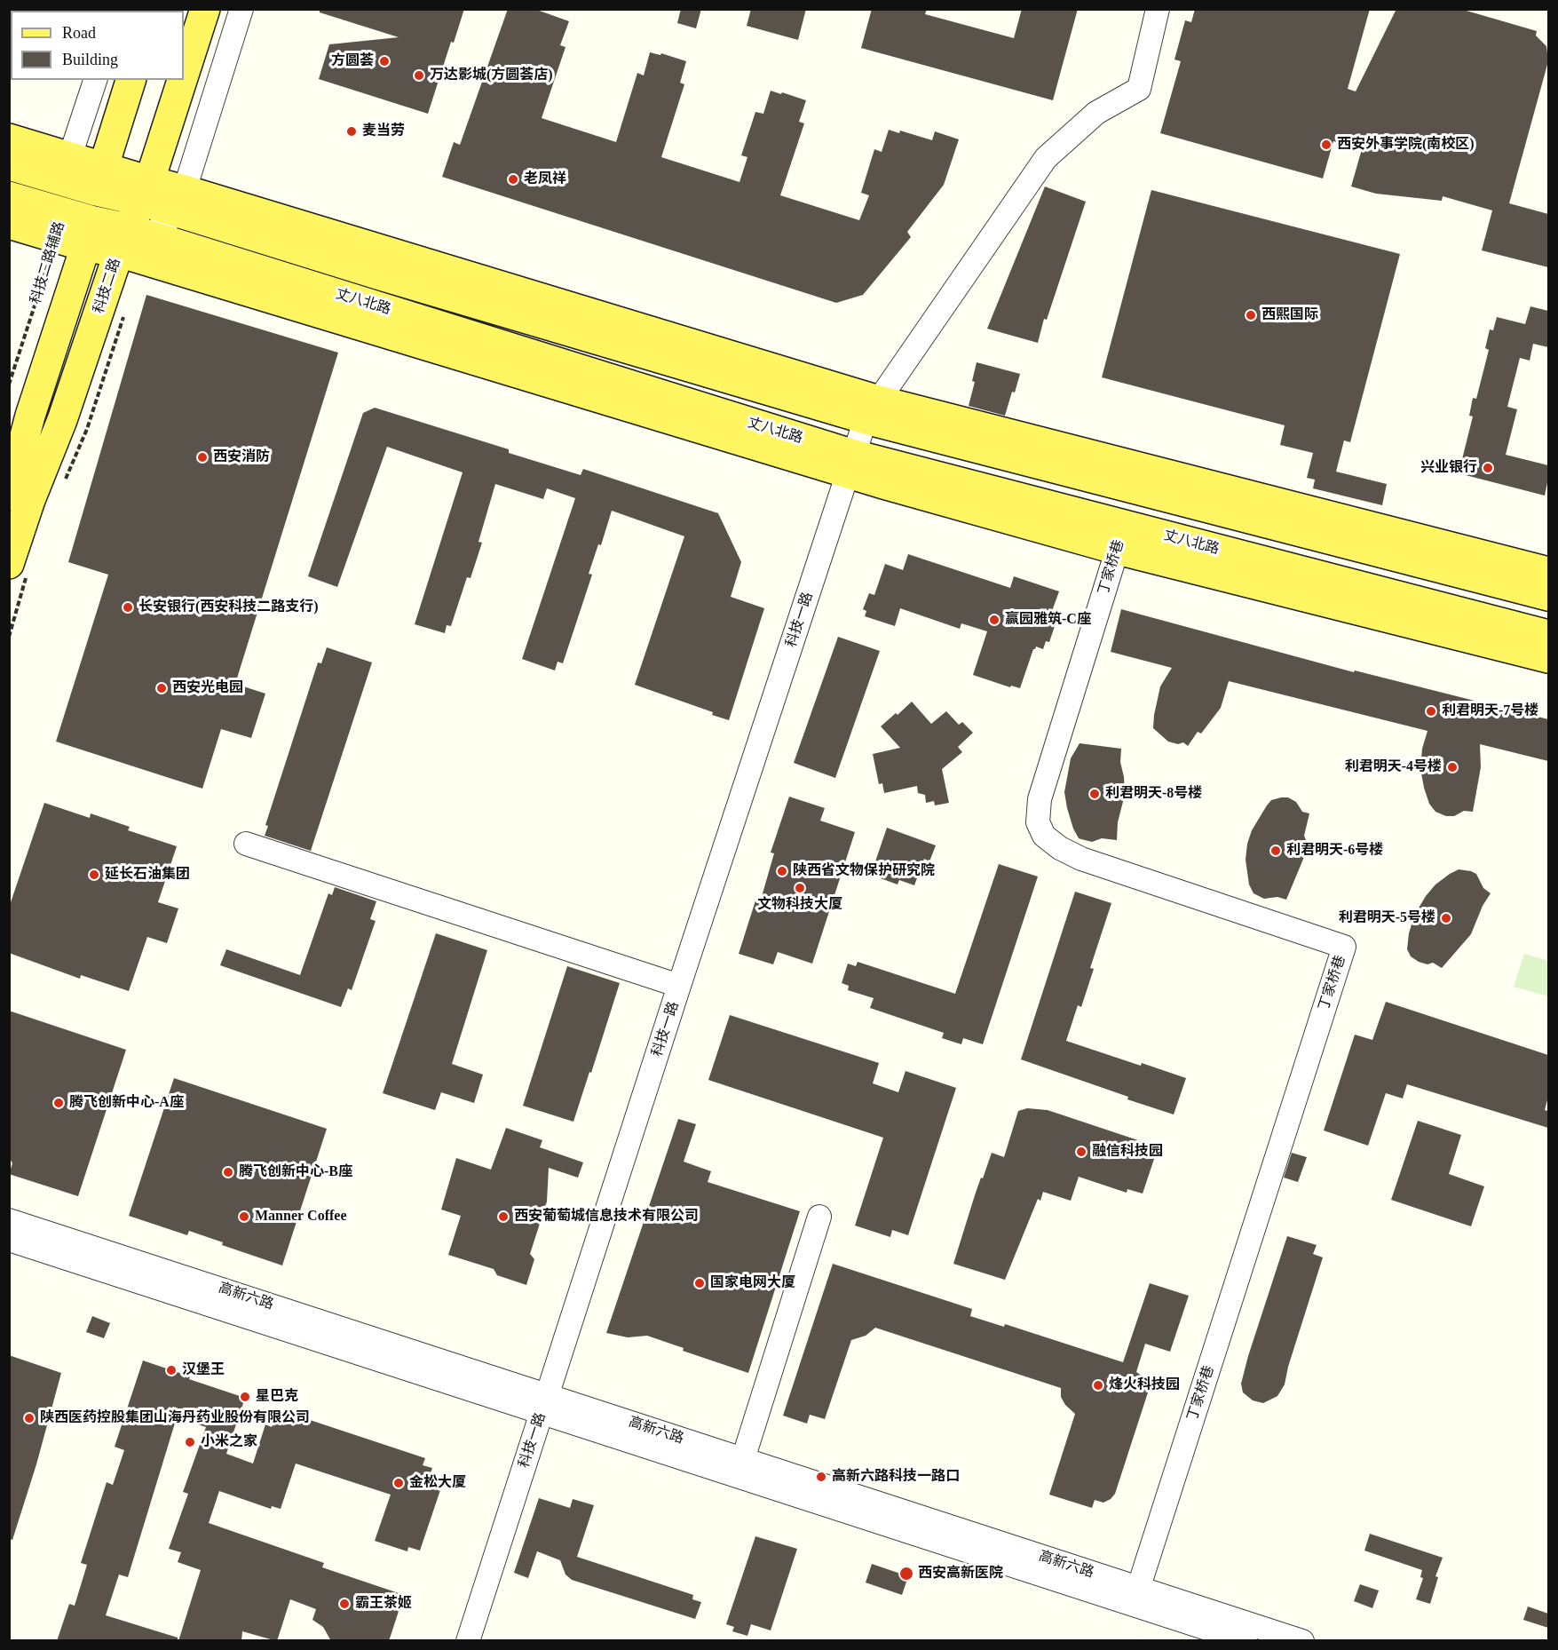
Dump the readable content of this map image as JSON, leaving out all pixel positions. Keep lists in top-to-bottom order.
{
  "streets": {
    "main road": ["科技二路", "丈八北路"],
    "street": [
      "科技二路辅路",
      "丁家桥巷",
      "科技一路",
      "高新六路"
    ]
  },
  "crossings": [
    ["科技二路辅路", "丈八北路"],
    ["科技二路", "丈八北路"],
    ["丈八北路", "丁家桥巷"],
    ["丈八北路", "科技一路"],
    ["丁家桥巷", "高新六路"],
    ["科技一路", "高新六路"]
  ],
  "places": [
    "方圆荟",
    "万达影城(方圆荟店)",
    "麦当劳",
    "西安外事学院(南校区)",
    "老凤祥",
    "西熙国际",
    "西安消防",
    "兴业银行",
    "长安银行(西安科技二路支行)",
    "赢园雅筑-C座",
    "西安光电园",
    "利君明天-7号楼",
    "利君明天-4号楼",
    "利君明天-8号楼",
    "利君明天-6号楼",
    "陕西省文物保护研究院",
    "延长石油集团",
    "文物科技大厦",
    "利君明天-5号楼",
    "腾飞创新中心-A座",
    "融信科技园",
    "腾飞创新中心-B座",
    "Manner Coffee",
    "西安葡萄城信息技术有限公司",
    "国家电网大厦",
    "汉堡王",
    "烽火科技园",
    "星巴克",
    "陕西医药控股集团山海丹药业股份有限公司",
    "小米之家",
    "高新六路科技一路口",
    "金松大厦",
    "西安高新医院",
    "霸王茶姬"
  ],
  "legend": ["Road", "Building"]
}
